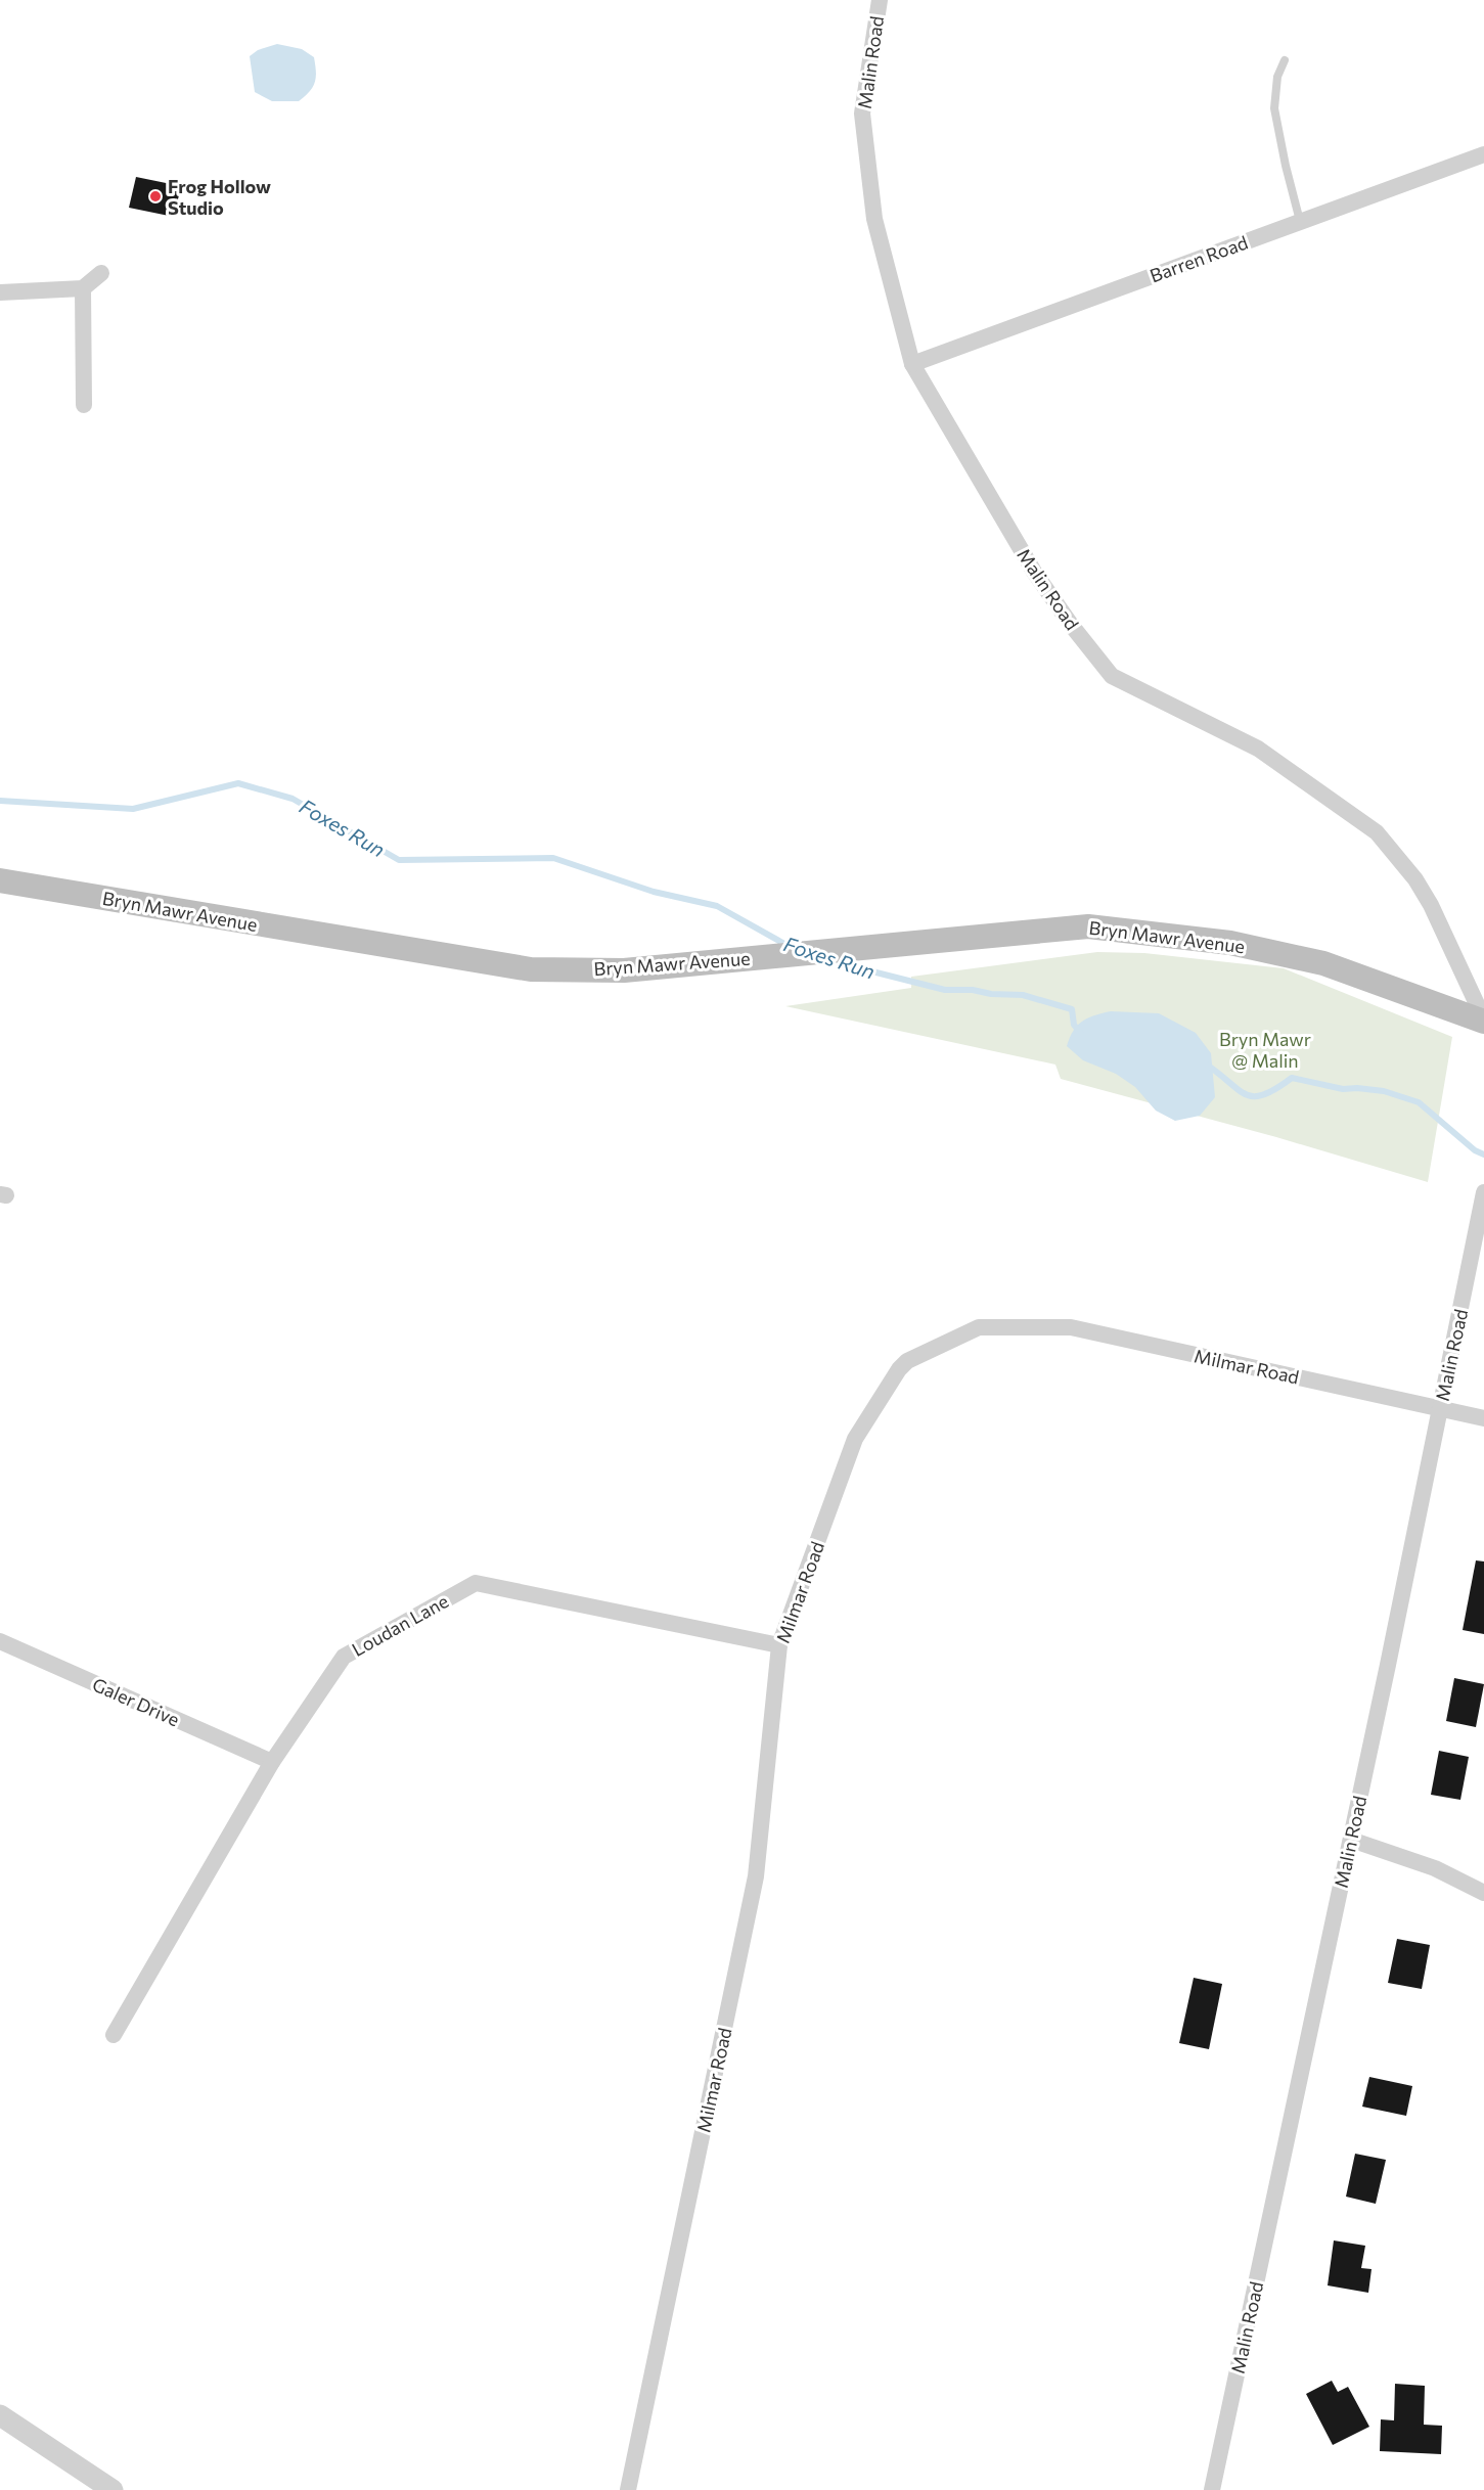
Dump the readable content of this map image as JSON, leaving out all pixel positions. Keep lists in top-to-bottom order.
{
  "streets": {
    "main road": ["Bryn Mawr Avenue"],
    "street": [
      "Malin Road",
      "Barren Road",
      "Milmar Road",
      "Loudan Lane",
      "Galer Drive"
    ]
  },
  "crossings": [
    ["Malin Road", "Barren Road"],
    ["Malin Road", "Bryn Mawr Avenue"],
    ["Malin Road", "Milmar Road"],
    ["Milmar Road", "Loudan Lane"],
    ["Loudan Lane", "Galer Drive"]
  ],
  "water": ["Foxes Run"],
  "parks": ["Bryn Mawr @ Malin"],
  "places": ["Frog Hollow Studio"]
}
